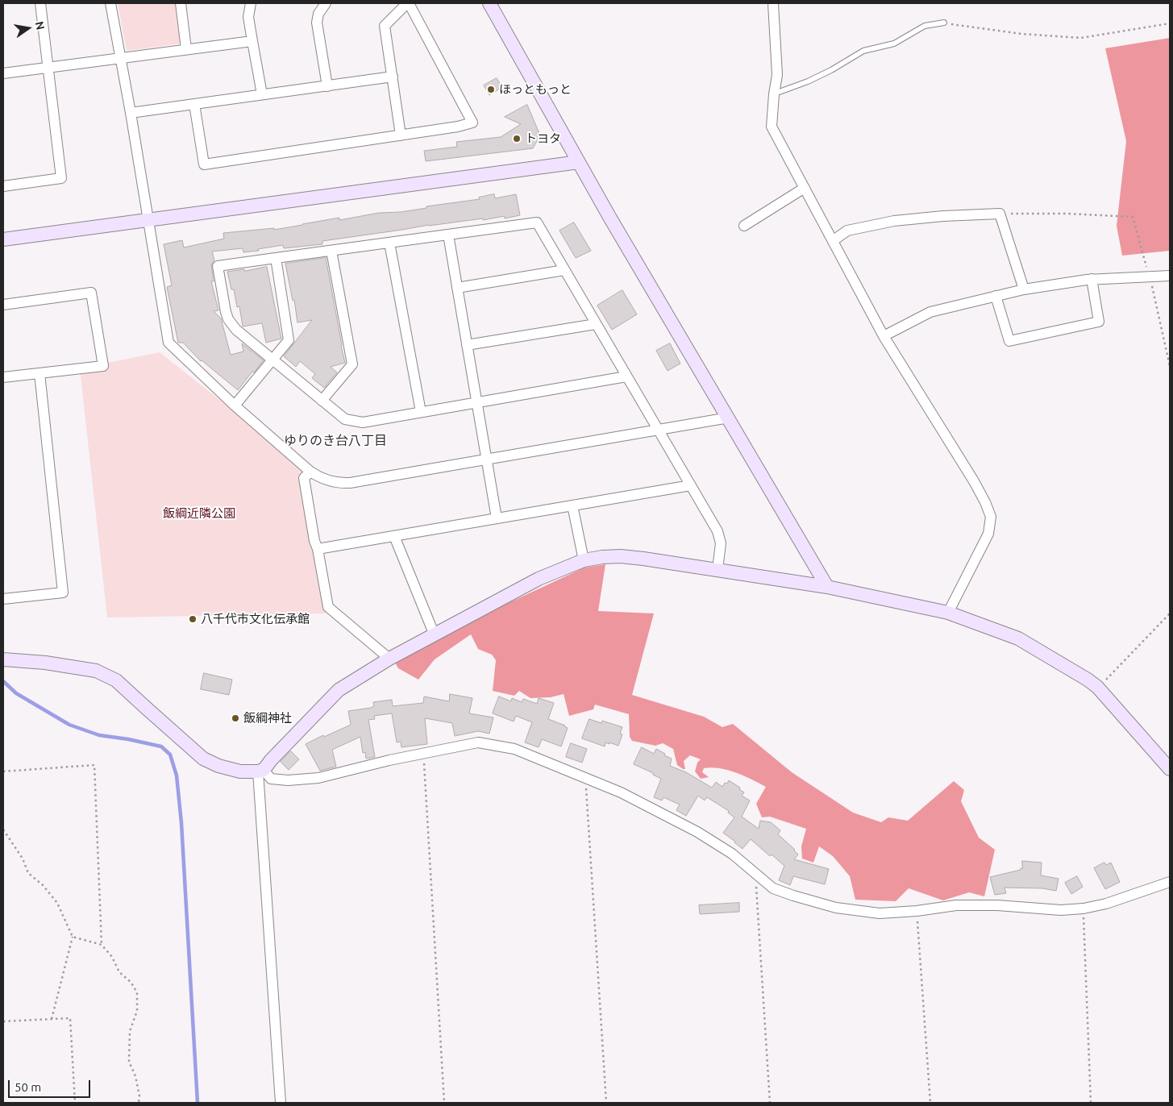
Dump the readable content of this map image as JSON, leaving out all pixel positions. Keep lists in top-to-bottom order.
{
  "districts": ["ゆりのき台八丁目"],
  "parks": ["飯綱近隣公園"],
  "places": [
    "ほっともっと",
    "トヨタ",
    "八千代市文化伝承館",
    "飯綱神社"
  ],
  "scale_bar": "50 m",
  "north": "right"
}
